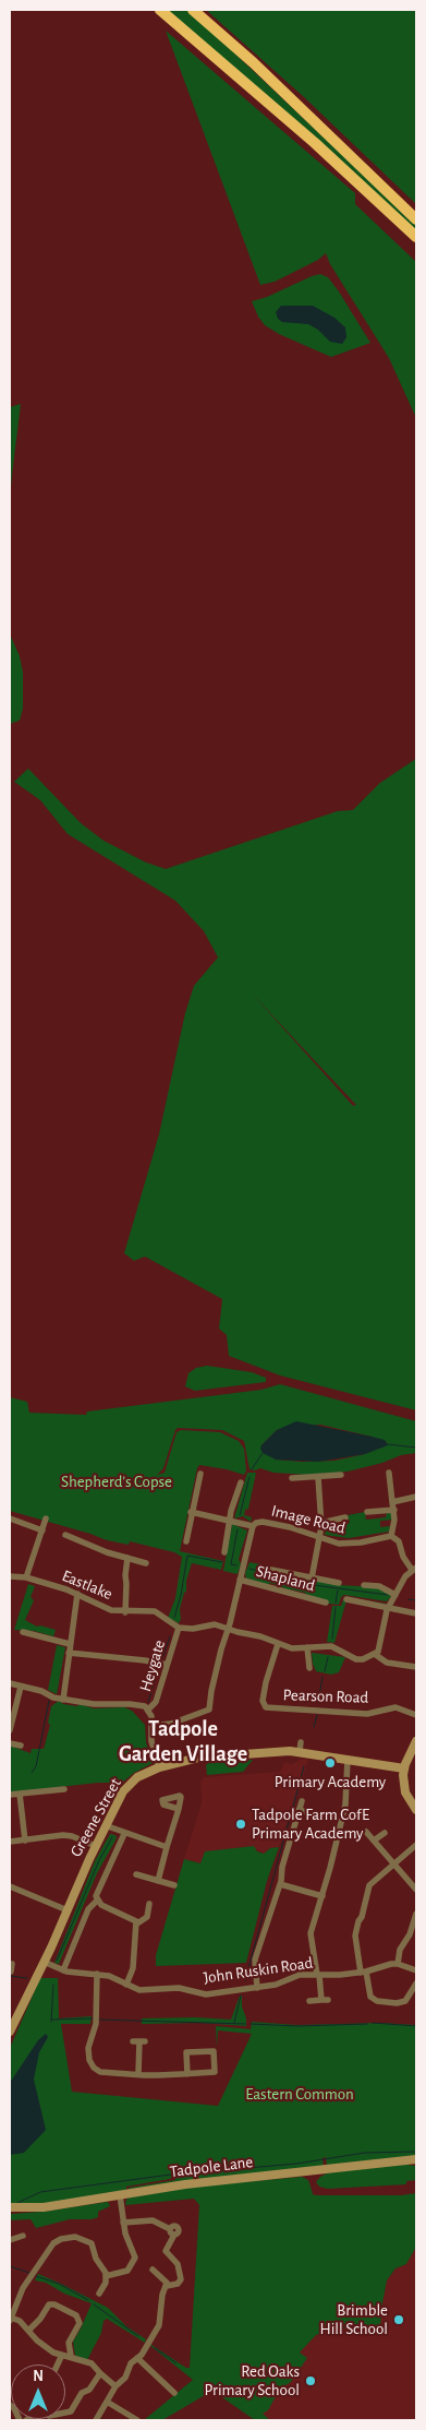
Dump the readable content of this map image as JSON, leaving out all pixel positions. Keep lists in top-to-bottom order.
{
  "streets": {
    "street": [
      "Image Road",
      "Shapland",
      "Eastlake",
      "Heygate",
      "Pearson Road",
      "Greene Street",
      "John Ruskin Road",
      "Tadpole Lane"
    ]
  },
  "crossings": [
    ["Image Road", "Shapland"],
    ["Eastlake", "Heygate"],
    ["Greene Street", "John Ruskin Road"]
  ],
  "districts": ["Tadpole Garden Village"],
  "parks": ["Shepherd's Copse", "Eastern Common"],
  "places": [
    "Primary Academy",
    "Tadpole Farm CofE Primary Academy",
    "Brimble Hill School",
    "Red Oaks Primary School"
  ],
  "north": "top"
}
